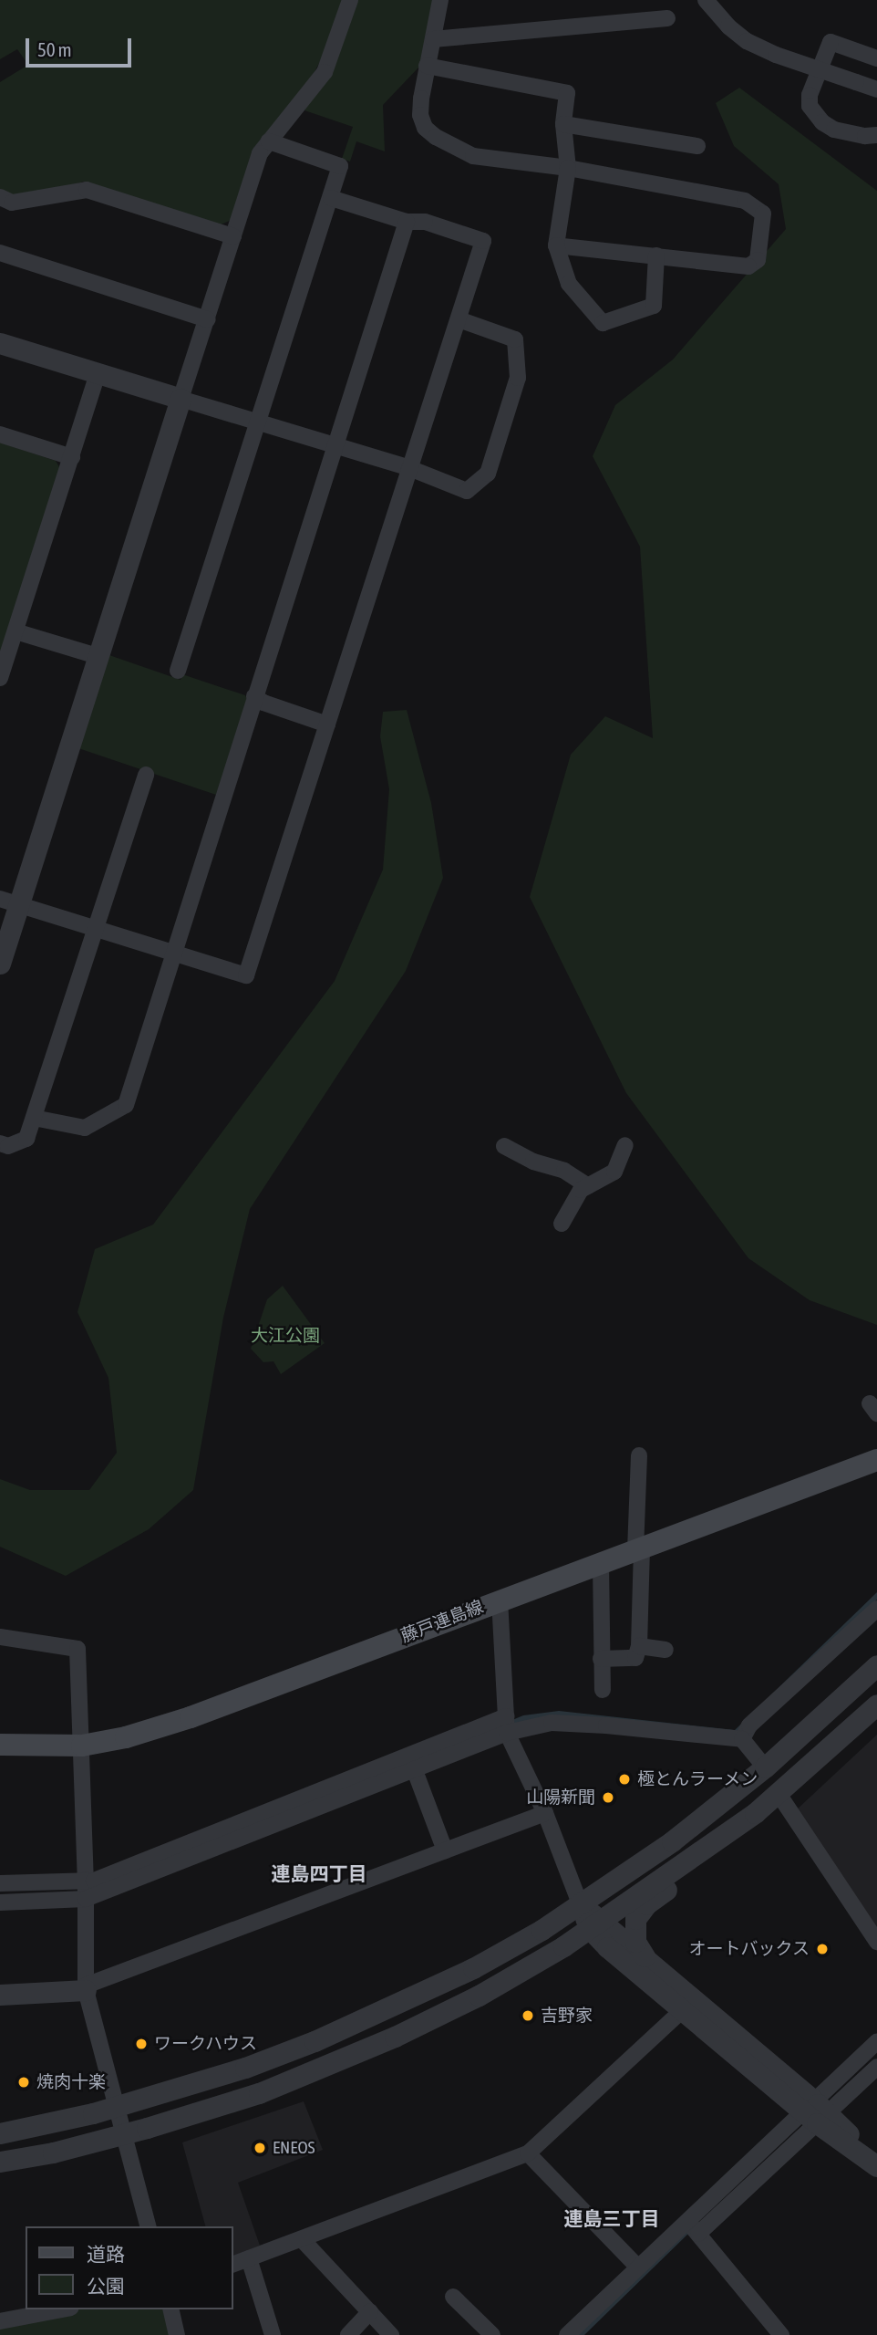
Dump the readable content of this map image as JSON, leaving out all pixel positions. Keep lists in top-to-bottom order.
{
  "streets": {
    "main road": ["藤戸連島線"]
  },
  "districts": ["連島四丁目", "連島三丁目"],
  "parks": ["大江公園"],
  "places": [
    "極とんラーメン",
    "山陽新聞",
    "オートバックス",
    "吉野家",
    "ワークハウス",
    "焼肉十楽",
    "ENEOS"
  ],
  "legend": ["道路", "公園"],
  "scale_bar": "50 m"
}
